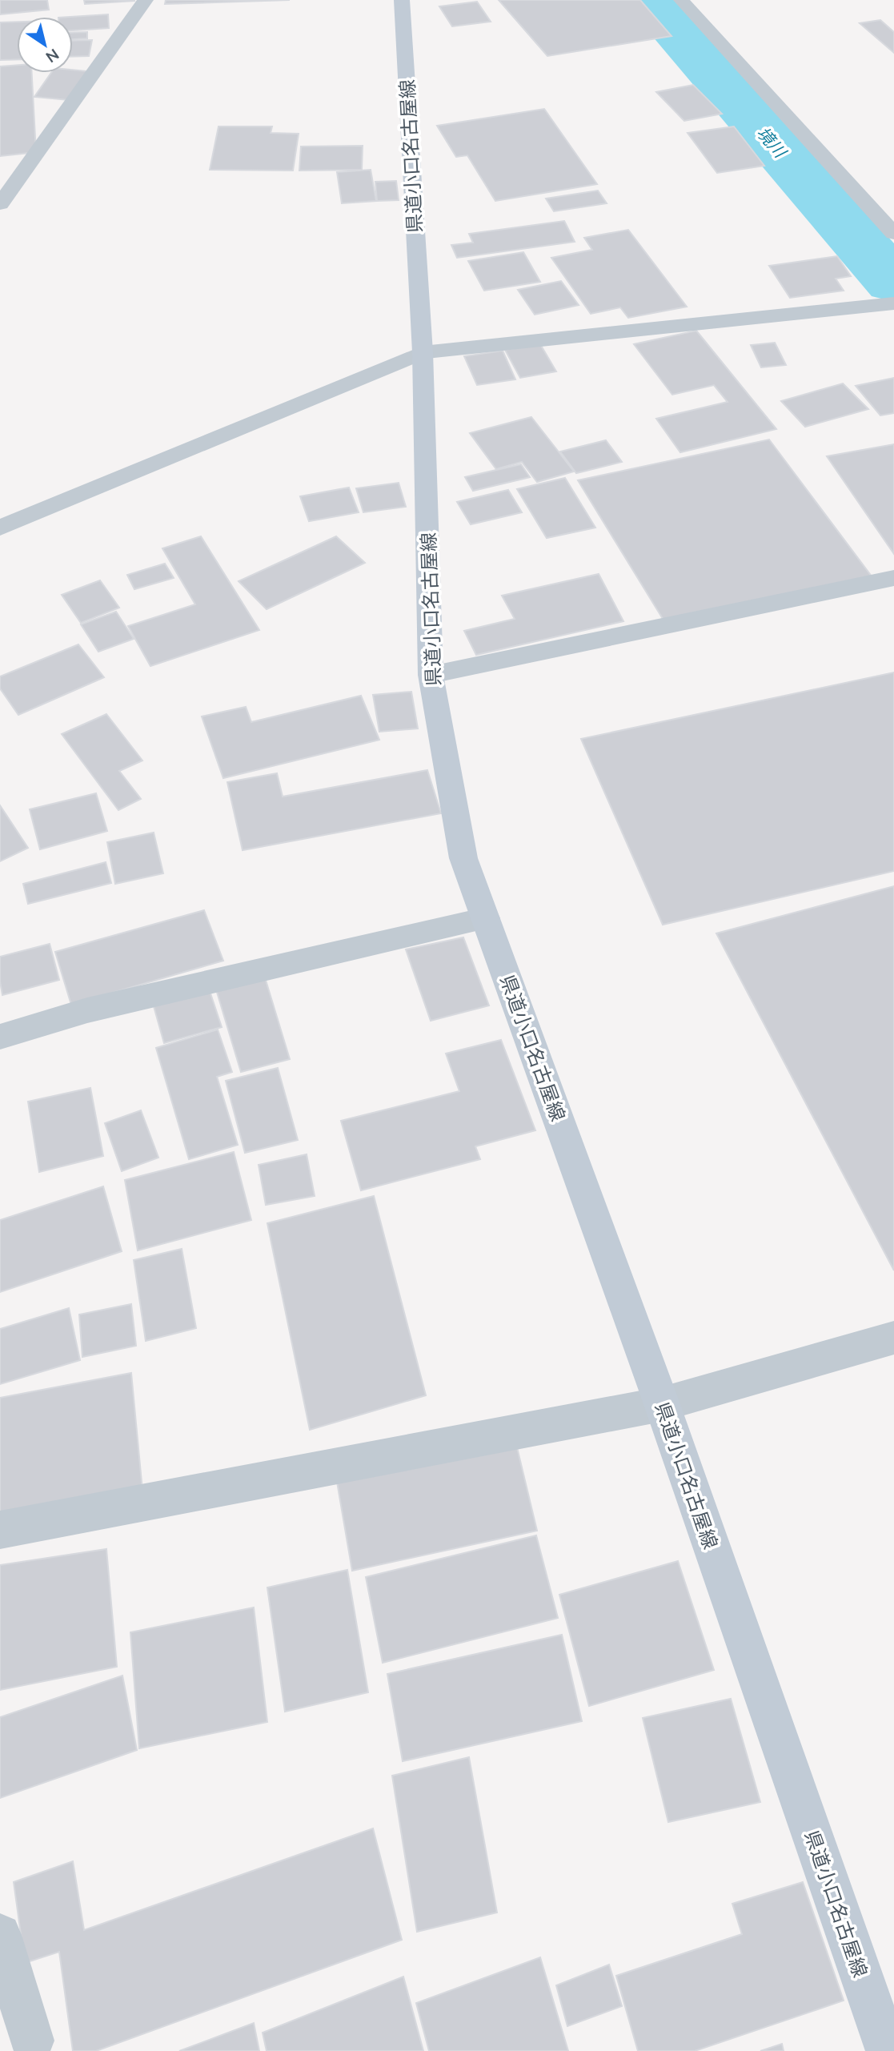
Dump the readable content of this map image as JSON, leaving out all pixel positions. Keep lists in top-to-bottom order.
{
  "streets": {
    "main road": ["県道小口名古屋線"]
  },
  "water": ["境川"],
  "north": "bottom right"
}
